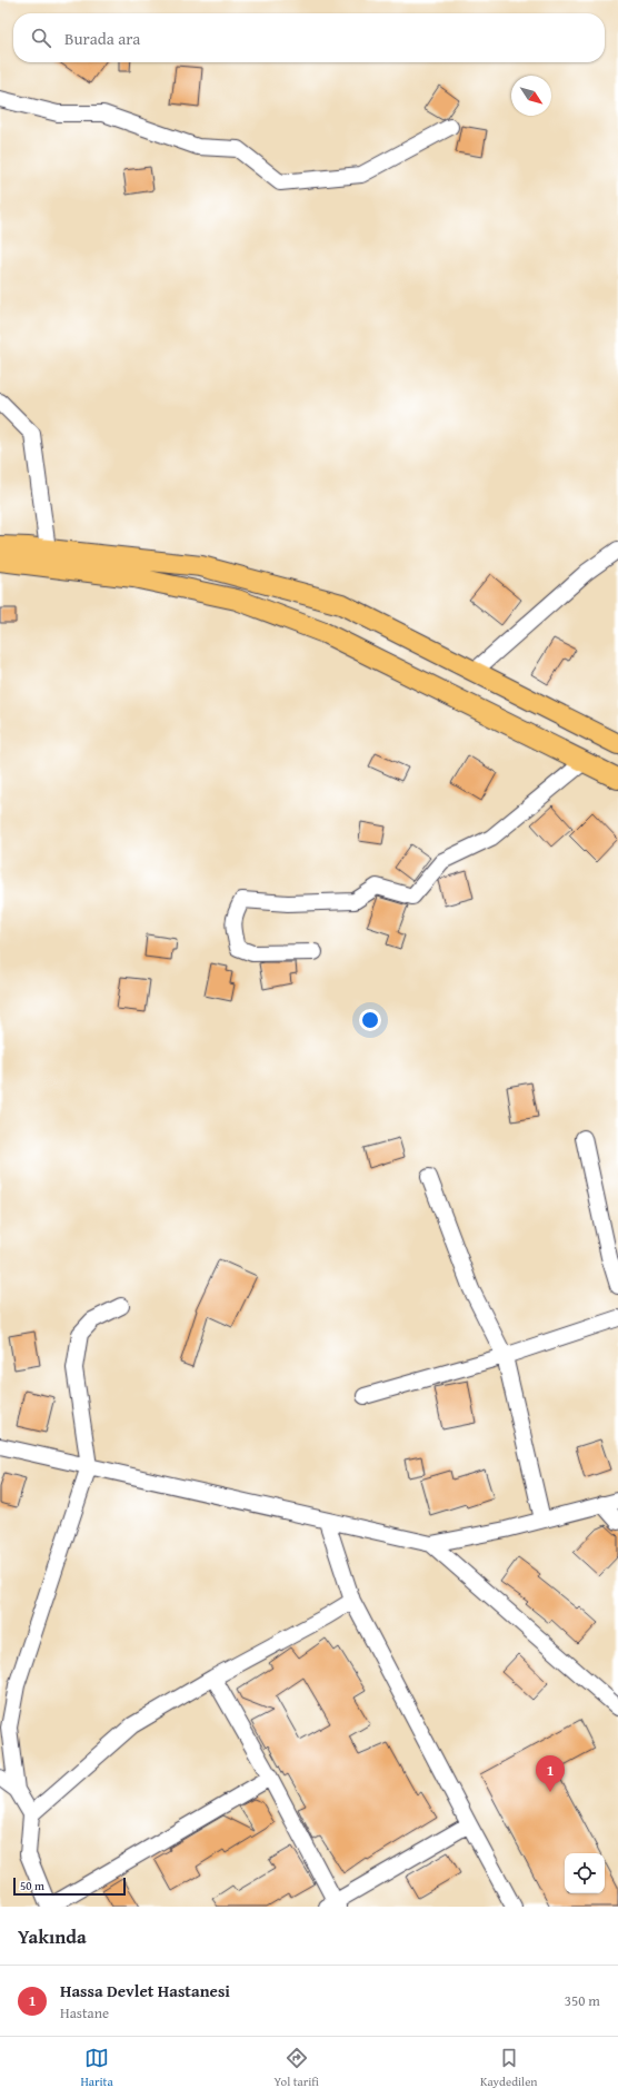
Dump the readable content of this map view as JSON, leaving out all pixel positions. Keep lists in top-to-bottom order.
{
  "scale_bar": "50 m",
  "north": "bottom right",
  "page": {
    "search": "Burada ara",
    "pins": "1",
    "scale": "50 m",
    "heading": "Yakında",
    "list": [
      {
        "mark": "1",
        "name": "Hassa Devlet Hastanesi",
        "note": "Hastane",
        "value": "350 m"
      }
    ],
    "nav": ["Harita", "Yol tarifi", "Kaydedilen"]
  }
}
